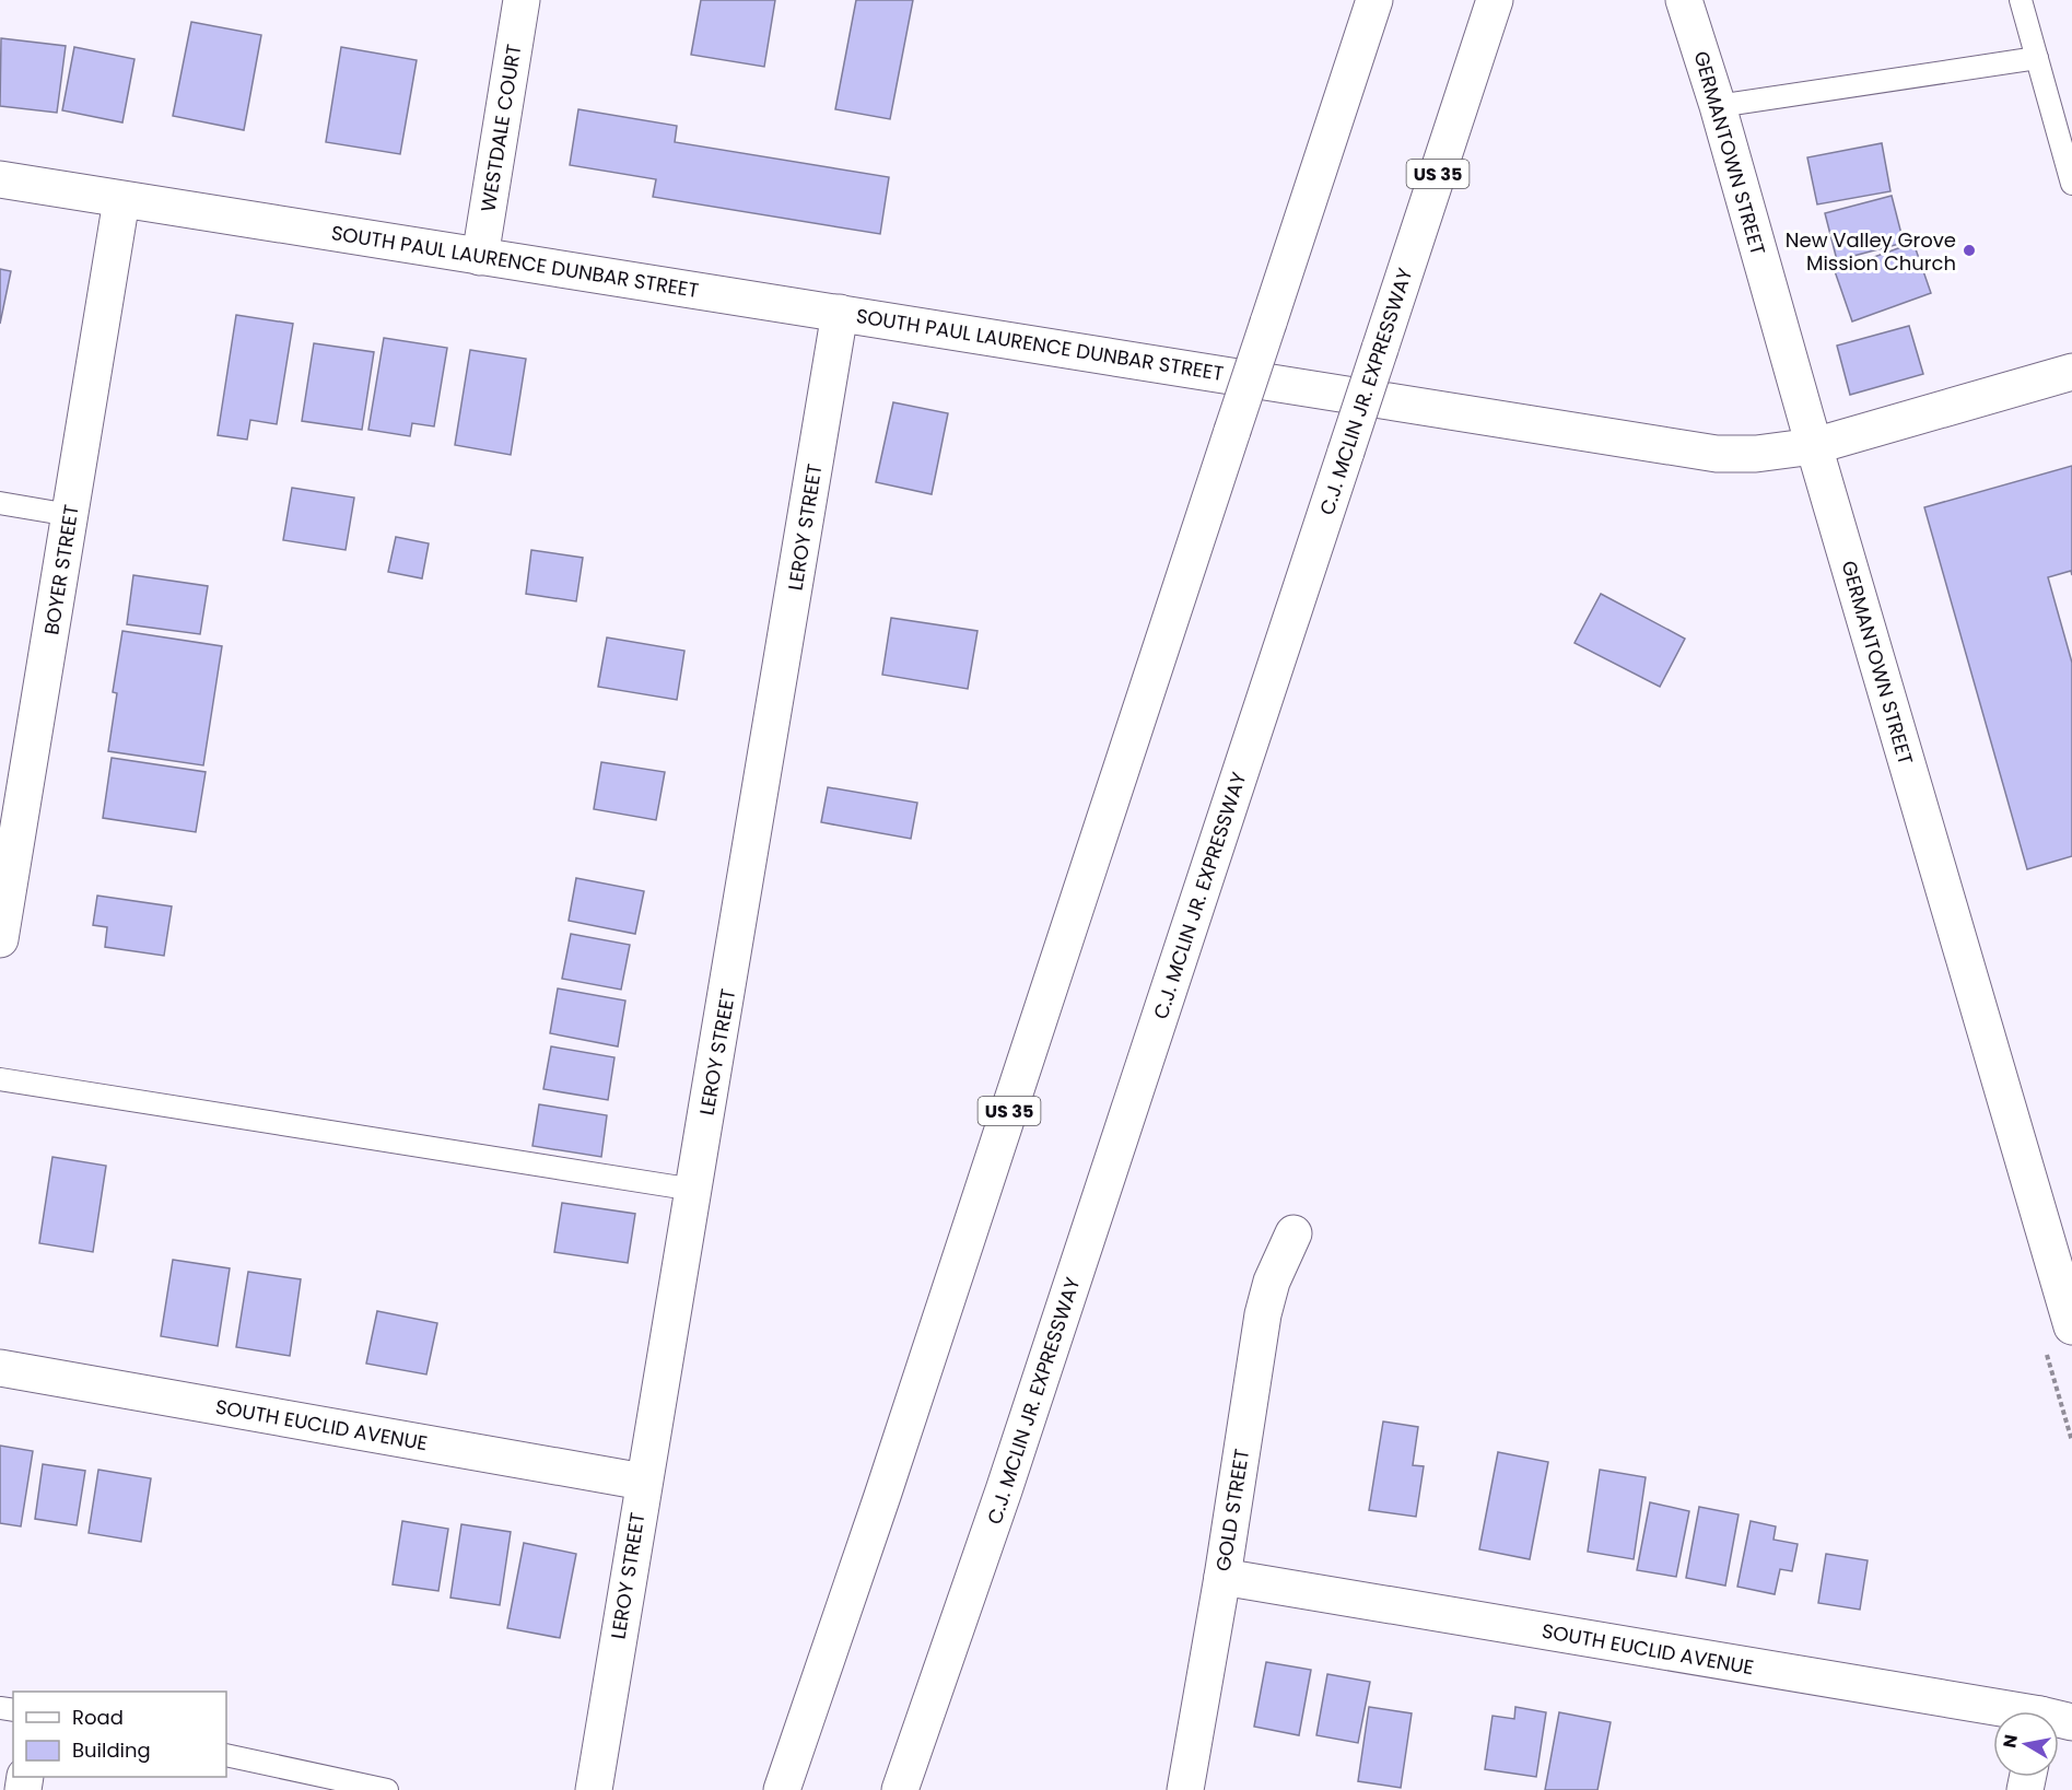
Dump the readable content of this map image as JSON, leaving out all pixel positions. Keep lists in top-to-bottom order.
{
  "streets": {
    "main road": [
      "WESTDALE COURT",
      "GERMANTOWN STREET",
      "US 35",
      "SOUTH PAUL LAURENCE DUNBAR STREET",
      "C.J. MCLIN JR. EXPRESSWAY",
      "LEROY STREET",
      "BOYER STREET",
      "SOUTH EUCLID AVENUE",
      "GOLD STREET"
    ]
  },
  "crossings": [
    ["WESTDALE COURT", "SOUTH PAUL LAURENCE DUNBAR STREET"],
    ["GERMANTOWN STREET", "SOUTH PAUL LAURENCE DUNBAR STREET"],
    ["SOUTH PAUL LAURENCE DUNBAR STREET", "LEROY STREET"],
    ["SOUTH PAUL LAURENCE DUNBAR STREET", "BOYER STREET"],
    ["LEROY STREET", "SOUTH EUCLID AVENUE"],
    ["SOUTH EUCLID AVENUE", "GOLD STREET"]
  ],
  "places": ["New Valley Grove Mission Church"],
  "legend": ["Road", "Building"],
  "north": "left"
}
